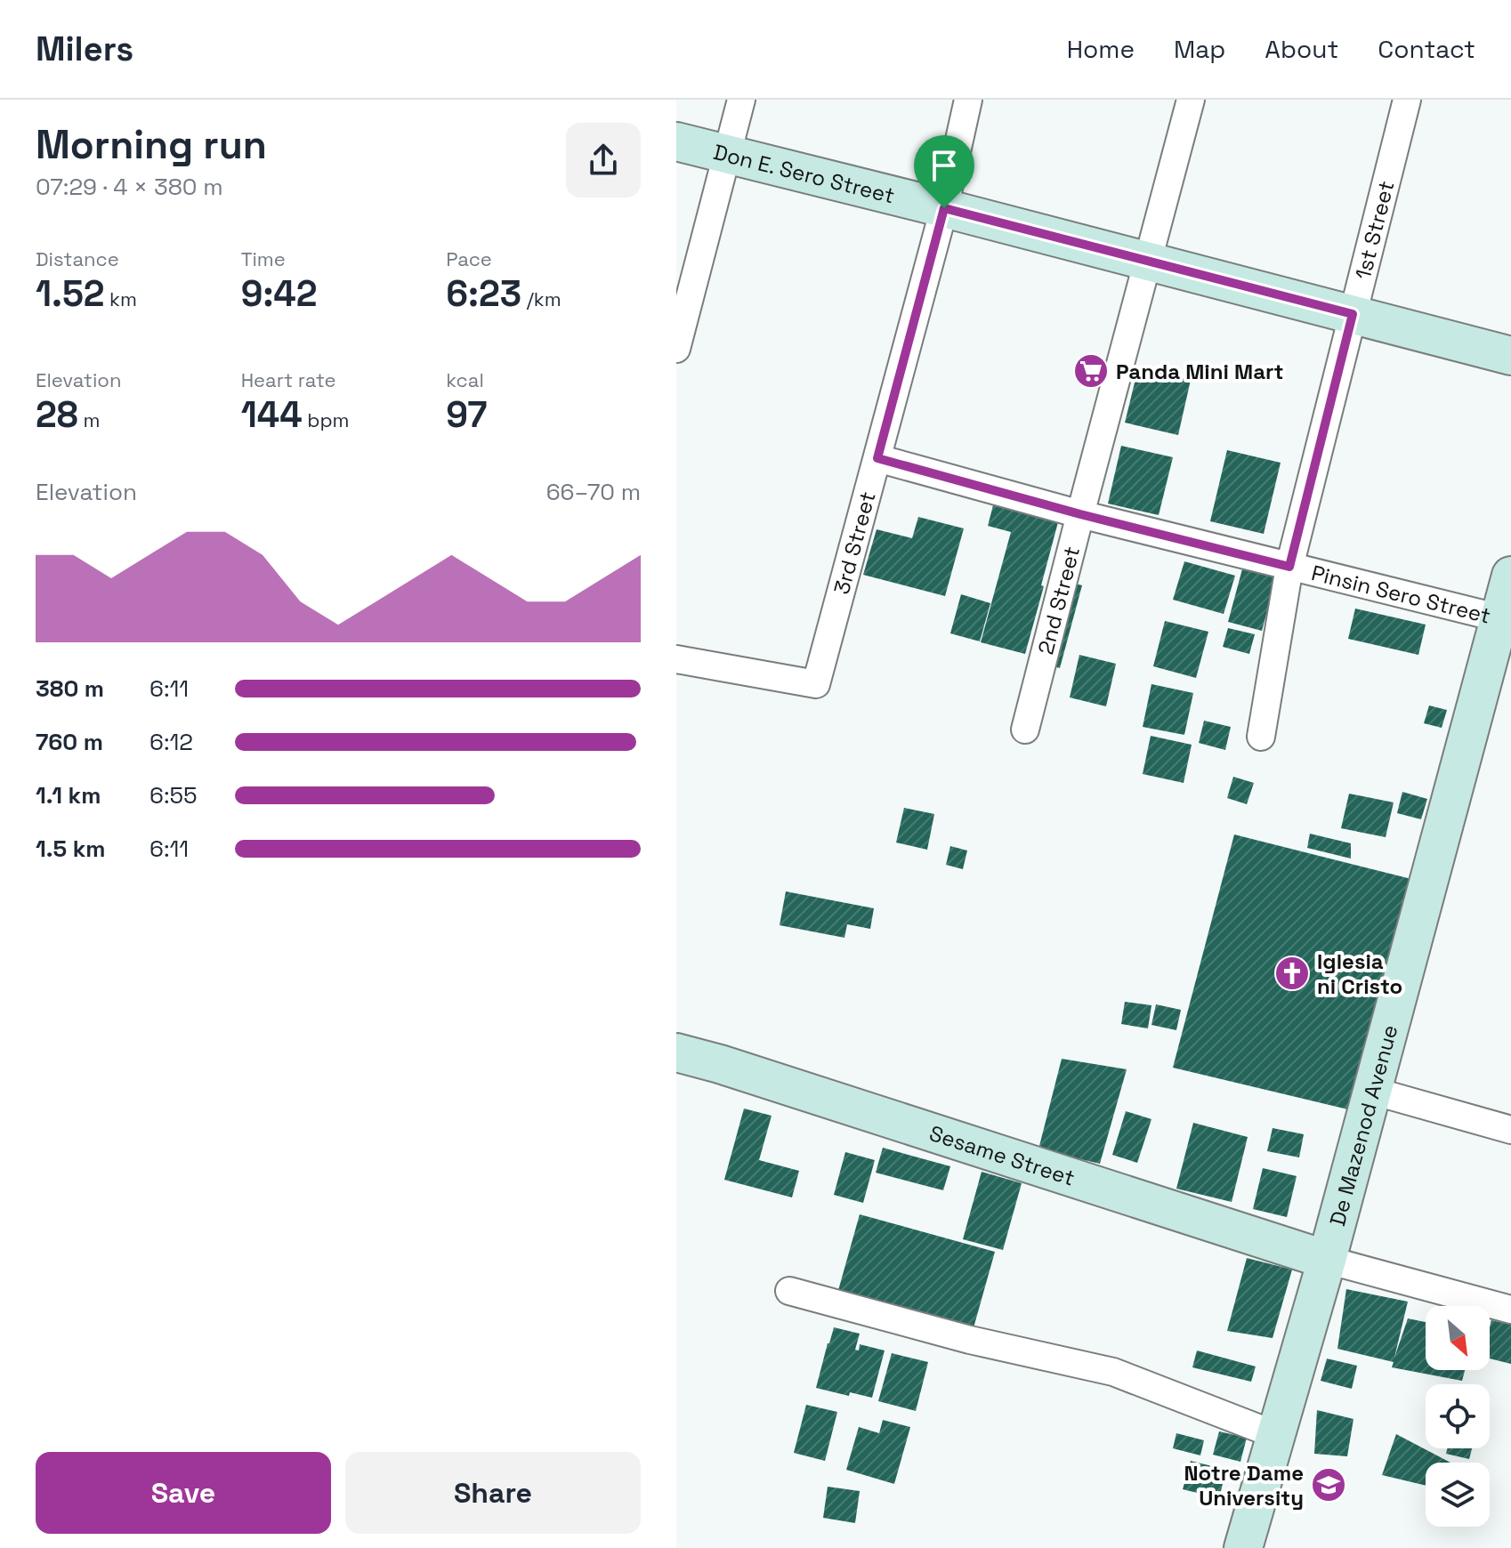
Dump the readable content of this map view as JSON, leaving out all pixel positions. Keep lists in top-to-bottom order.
{
  "streets": {
    "street": [
      "Don E. Sero Street",
      "1st Street",
      "3rd Street",
      "Pinsin Sero Street",
      "2nd Street",
      "De Mazenod Avenue",
      "Sesame Street"
    ]
  },
  "crossings": [
    ["Don E. Sero Street", "1st Street"],
    ["Don E. Sero Street", "3rd Street"],
    ["Don E. Sero Street", "2nd Street"],
    ["1st Street", "Pinsin Sero Street"],
    ["3rd Street", "Pinsin Sero Street"],
    ["Pinsin Sero Street", "2nd Street"],
    ["Pinsin Sero Street", "De Mazenod Avenue"],
    ["De Mazenod Avenue", "Sesame Street"]
  ],
  "places": {
    "supermarket": ["Panda Mini Mart"],
    "church": ["Iglesia ni Cristo"],
    "school or university": ["Notre Dame University"]
  },
  "north": "bottom right",
  "page": {
    "header": "Milers",
    "nav": [
      "Home",
      "Map",
      "About",
      "Contact"
    ],
    "heading": ["Morning run", "07:29 · 4 × 380 m"],
    "stats": [
      ["Distance", "1.52 km"],
      ["Time", "9:42"],
      ["Pace", "6:23 /km"],
      ["Elevation", "28 m"],
      ["Heart rate", "144 bpm"],
      ["kcal", "97"]
    ],
    "chart": ["Elevation", "66–70 m"],
    "list": [
      {
        "name": "380 m",
        "note": "6:11"
      },
      {
        "name": "760 m",
        "note": "6:12"
      },
      {
        "name": "1.1 km",
        "note": "6:55"
      },
      {
        "name": "1.5 km",
        "note": "6:11"
      }
    ],
    "buttons": ["Save", "Share"]
  }
}
